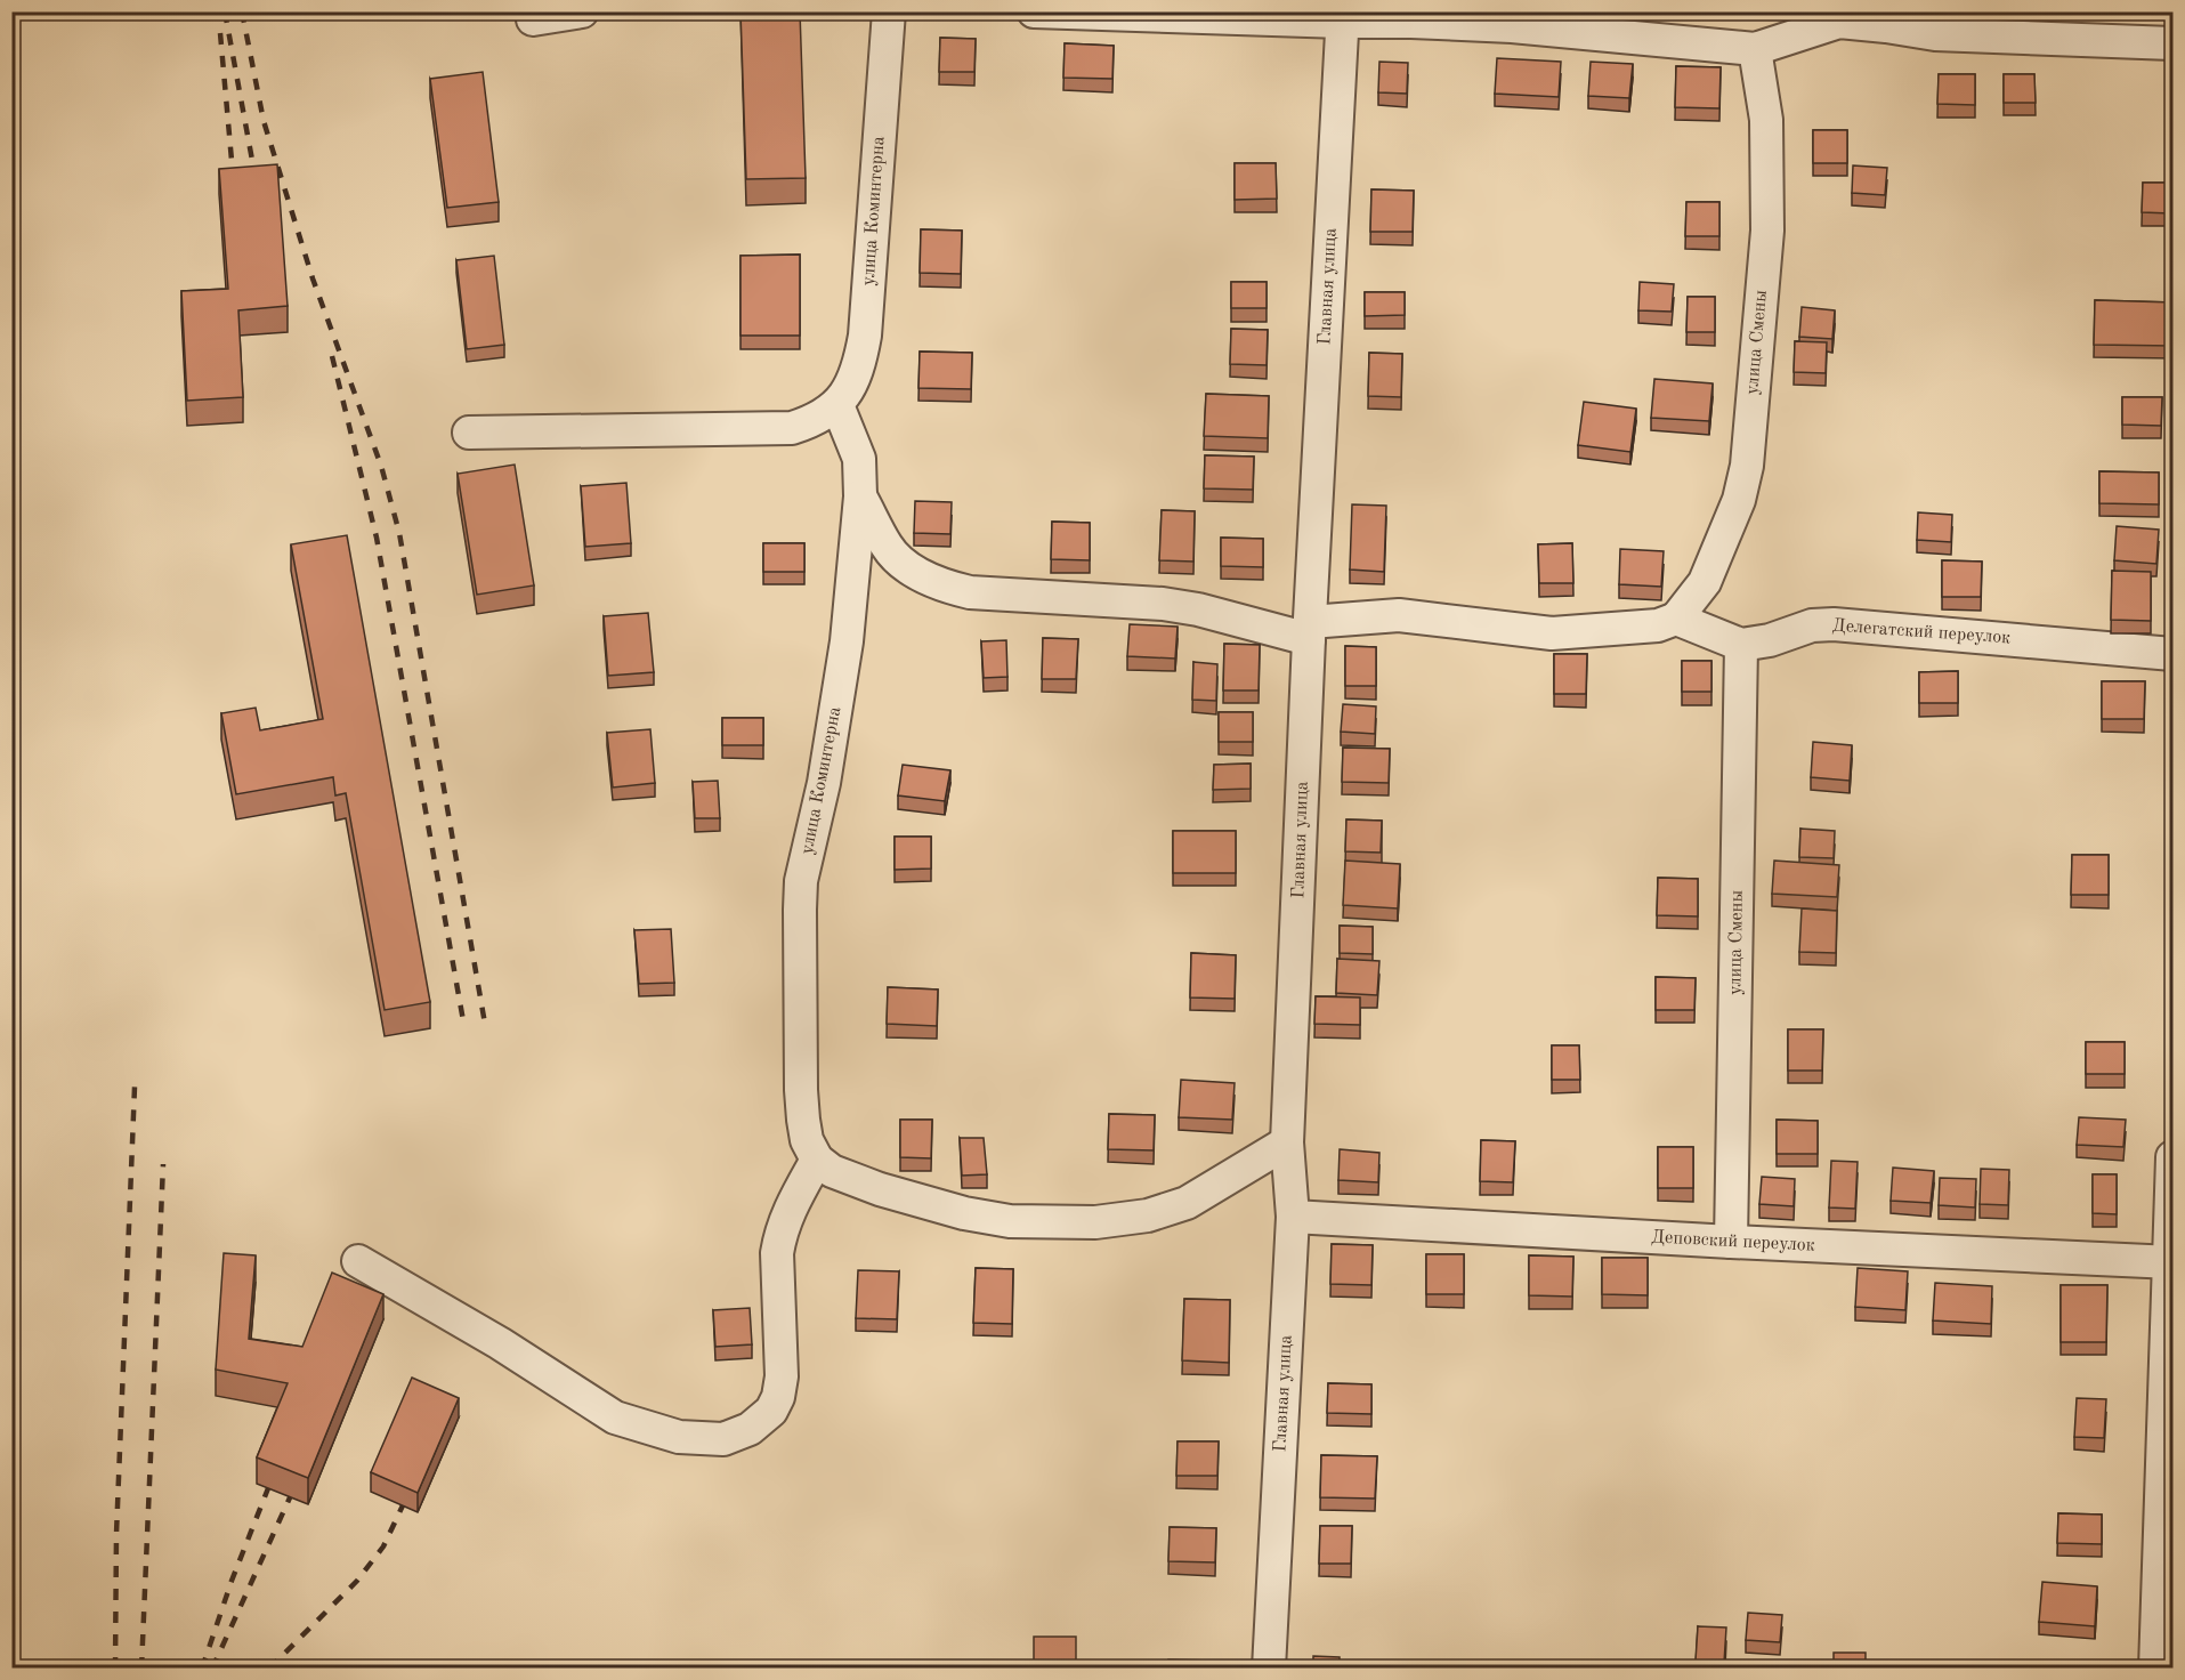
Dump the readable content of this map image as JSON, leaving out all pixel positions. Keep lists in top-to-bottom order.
{
  "streets": {
    "street": [
      "улица Коминтерна",
      "Главная улица",
      "улица Смены",
      "Делегатский переулок",
      "Деповский переулок"
    ]
  },
  "crossings": [
    ["Главная улица", "Деповский переулок"],
    ["улица Смены", "Делегатский переулок"],
    ["улица Смены", "Деповский переулок"]
  ]
}
